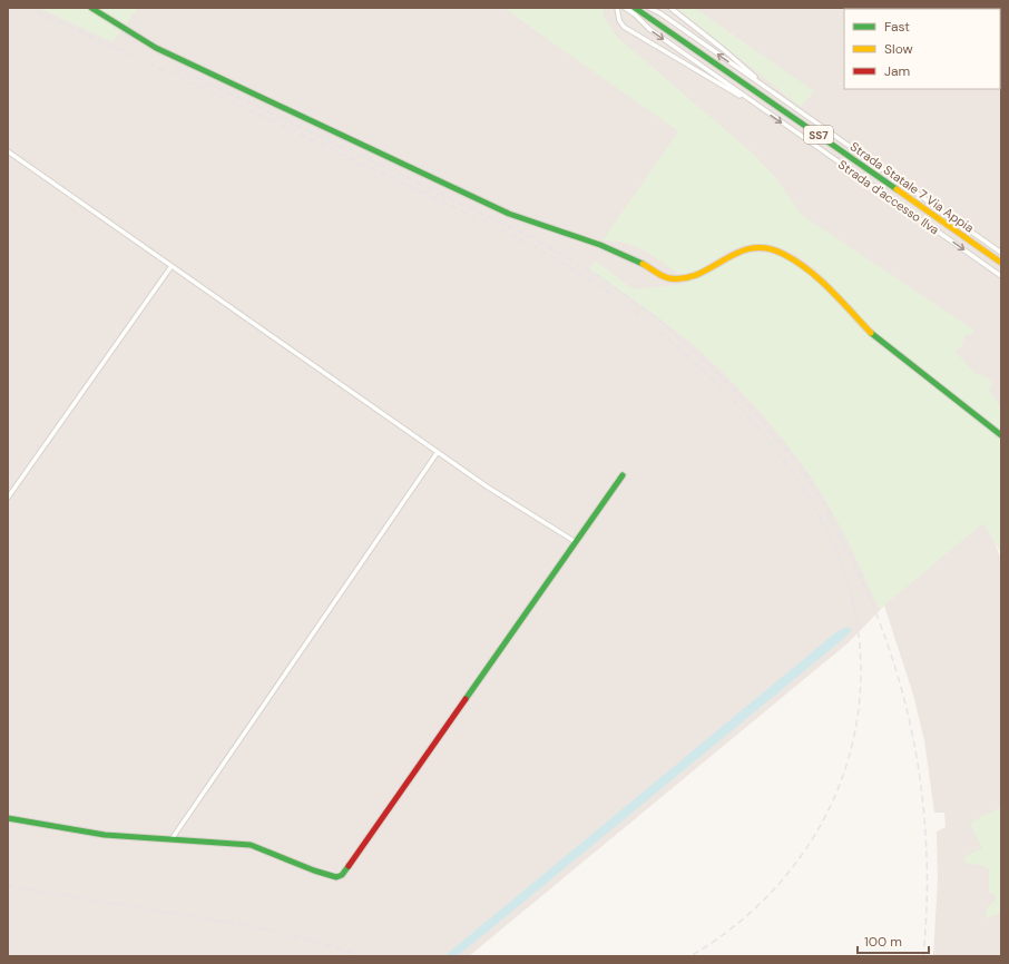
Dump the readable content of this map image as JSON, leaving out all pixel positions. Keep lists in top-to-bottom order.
{
  "streets": {
    "street": ["SS7", "Strada Statale 7 Via Appia", "Strada d'accesso Ilva"]
  },
  "legend": ["Fast", "Slow", "Jam"],
  "scale_bar": "100 m"
}
